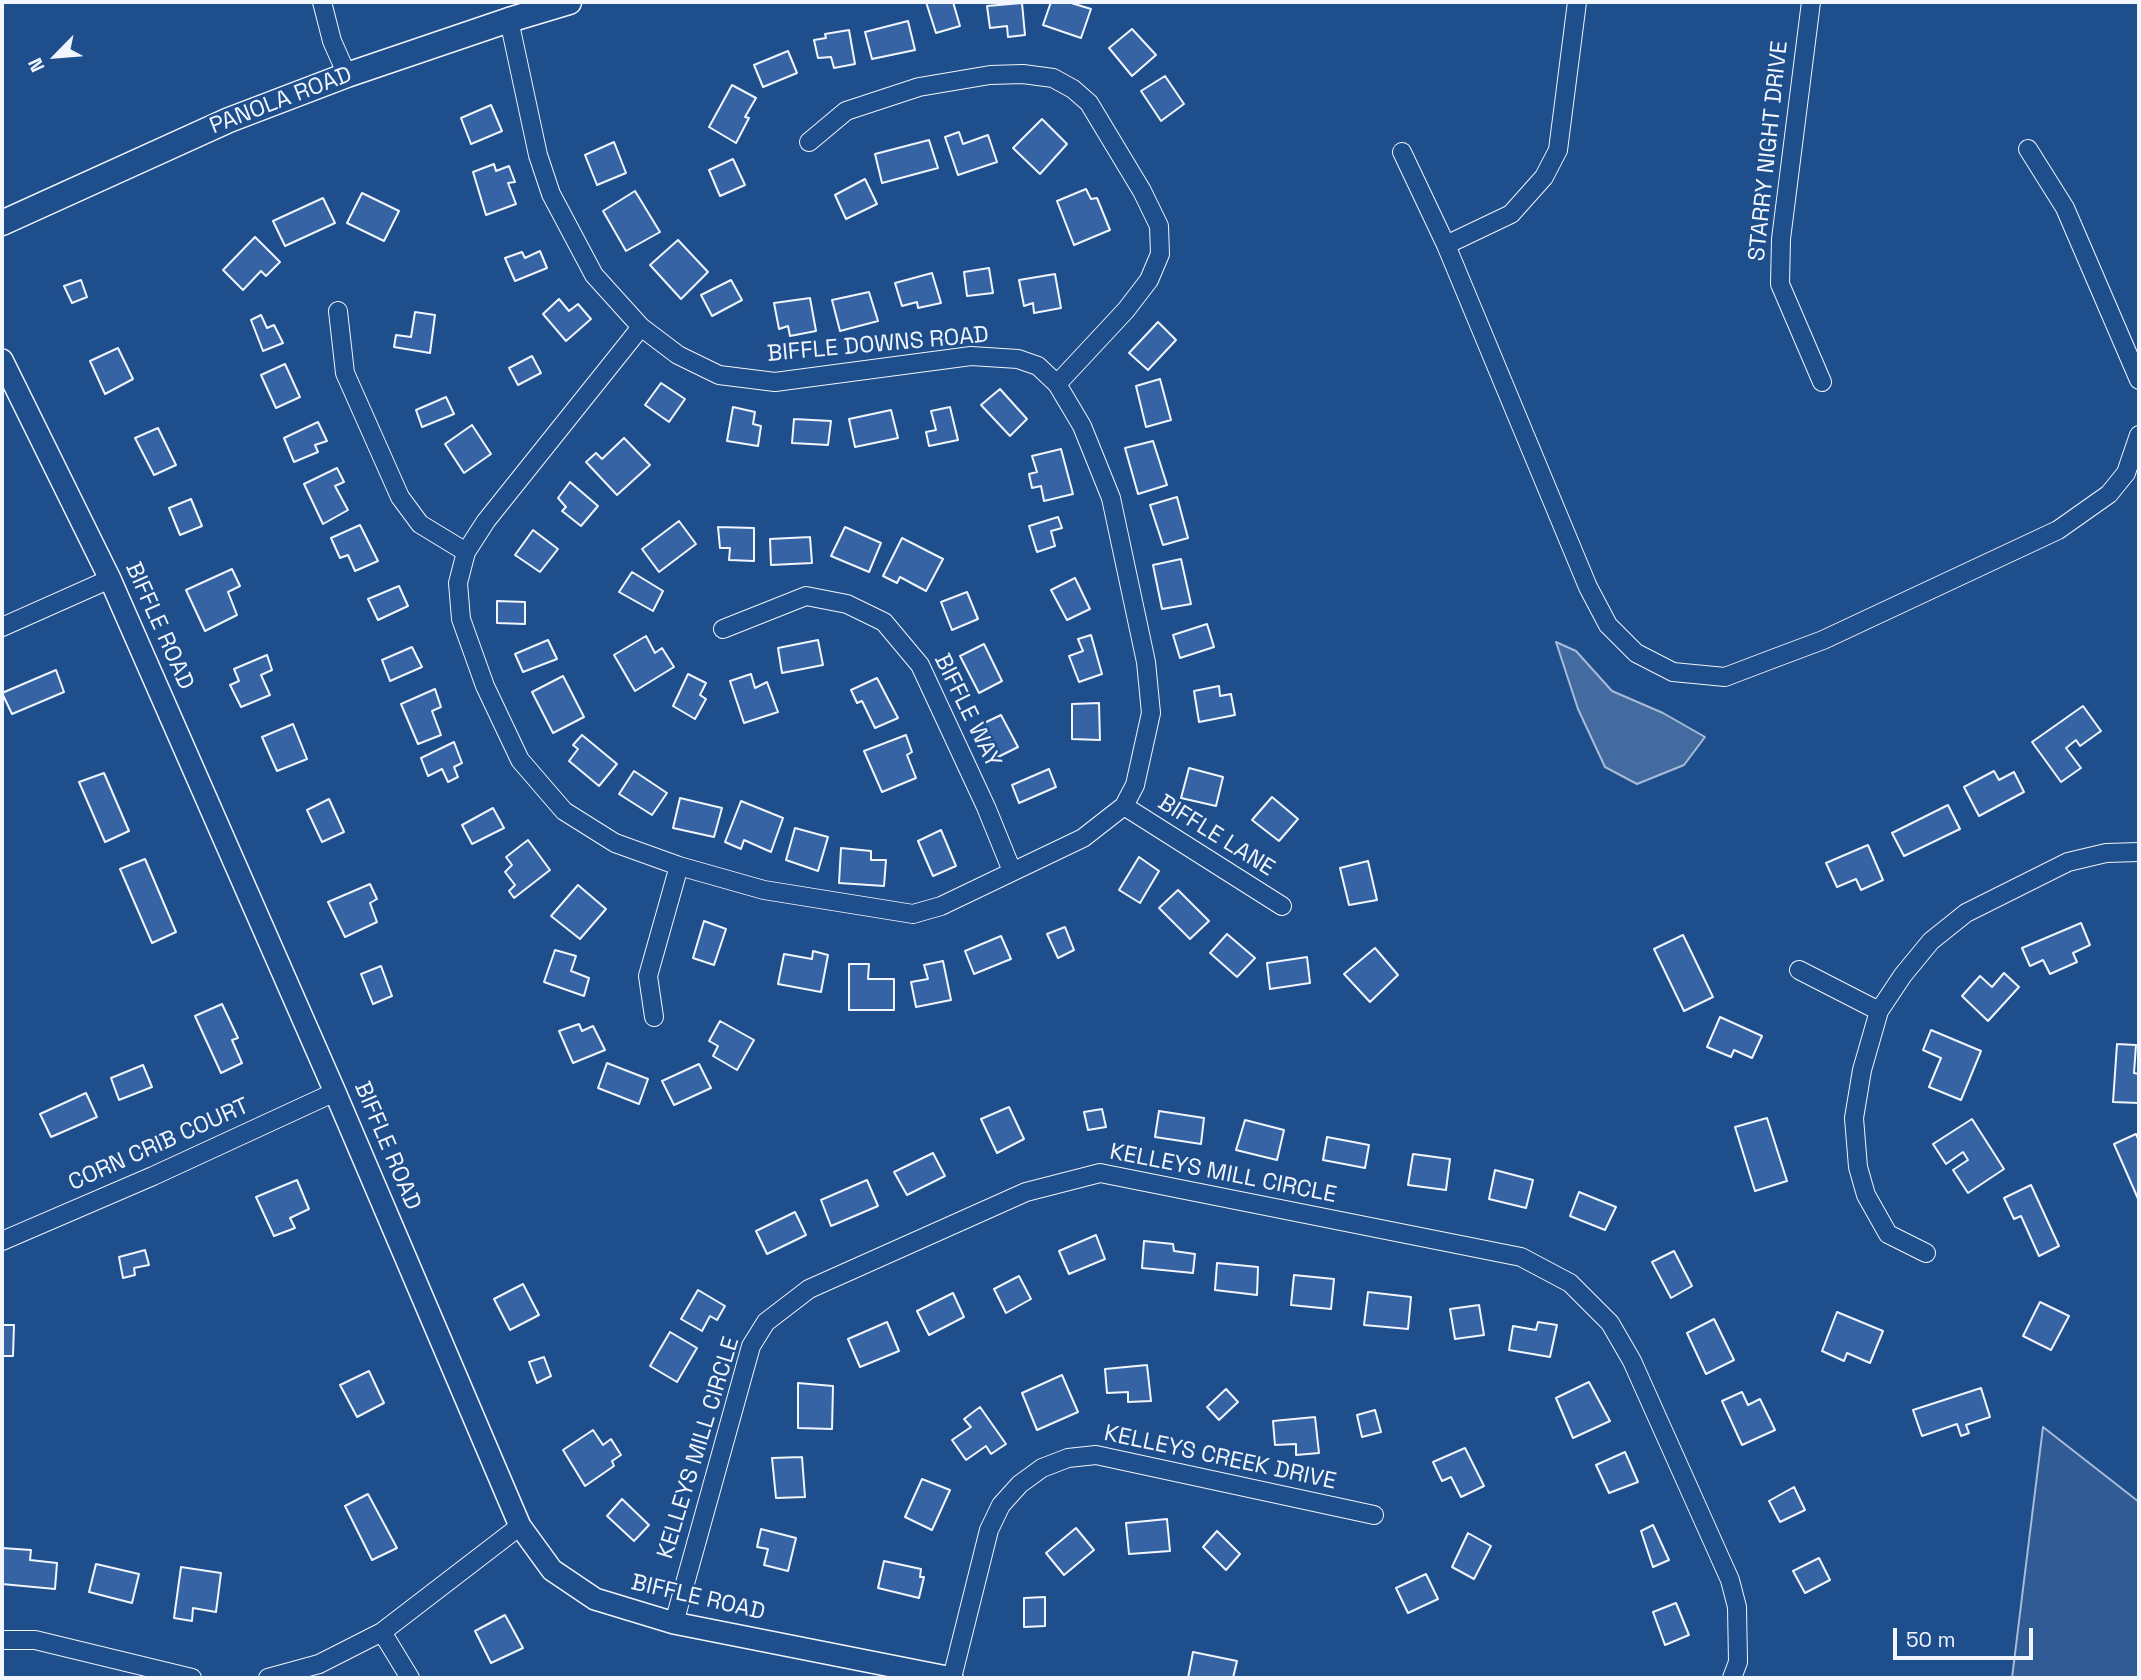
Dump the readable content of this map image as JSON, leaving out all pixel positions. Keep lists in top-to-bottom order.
{
  "streets": {
    "main road": ["PANOLA ROAD"],
    "street": [
      "STARRY NIGHT DRIVE",
      "BIFFLE DOWNS ROAD",
      "BIFFLE ROAD",
      "BIFFLE WAY",
      "BIFFLE LANE",
      "CORN CRIB COURT",
      "KELLEYS MILL CIRCLE",
      "KELLEYS CREEK DRIVE"
    ]
  },
  "crossings": [
    ["PANOLA ROAD", "BIFFLE DOWNS ROAD"],
    ["BIFFLE DOWNS ROAD", "BIFFLE WAY"],
    ["BIFFLE DOWNS ROAD", "BIFFLE LANE"],
    ["BIFFLE ROAD", "CORN CRIB COURT"],
    ["BIFFLE ROAD", "KELLEYS MILL CIRCLE"],
    ["BIFFLE ROAD", "KELLEYS CREEK DRIVE"]
  ],
  "scale_bar": "50 m",
  "north": "bottom left"
}
